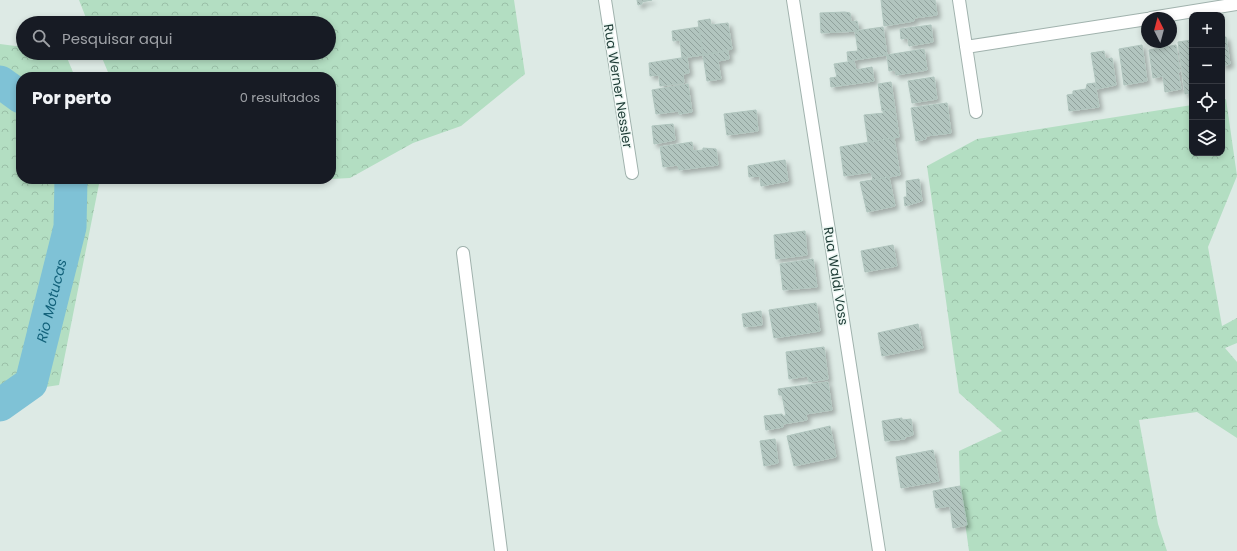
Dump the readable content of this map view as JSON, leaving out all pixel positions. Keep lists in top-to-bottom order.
{
  "streets": {
    "street": ["Rua Werner Nessler", "Rua Waldi Voss"]
  },
  "water": ["Rio Motucas"],
  "north": "top",
  "page": {
    "map_buttons": ["+", "−"],
    "search": "Pesquisar aqui",
    "heading": ["Por perto", "0 resultados"]
  }
}
